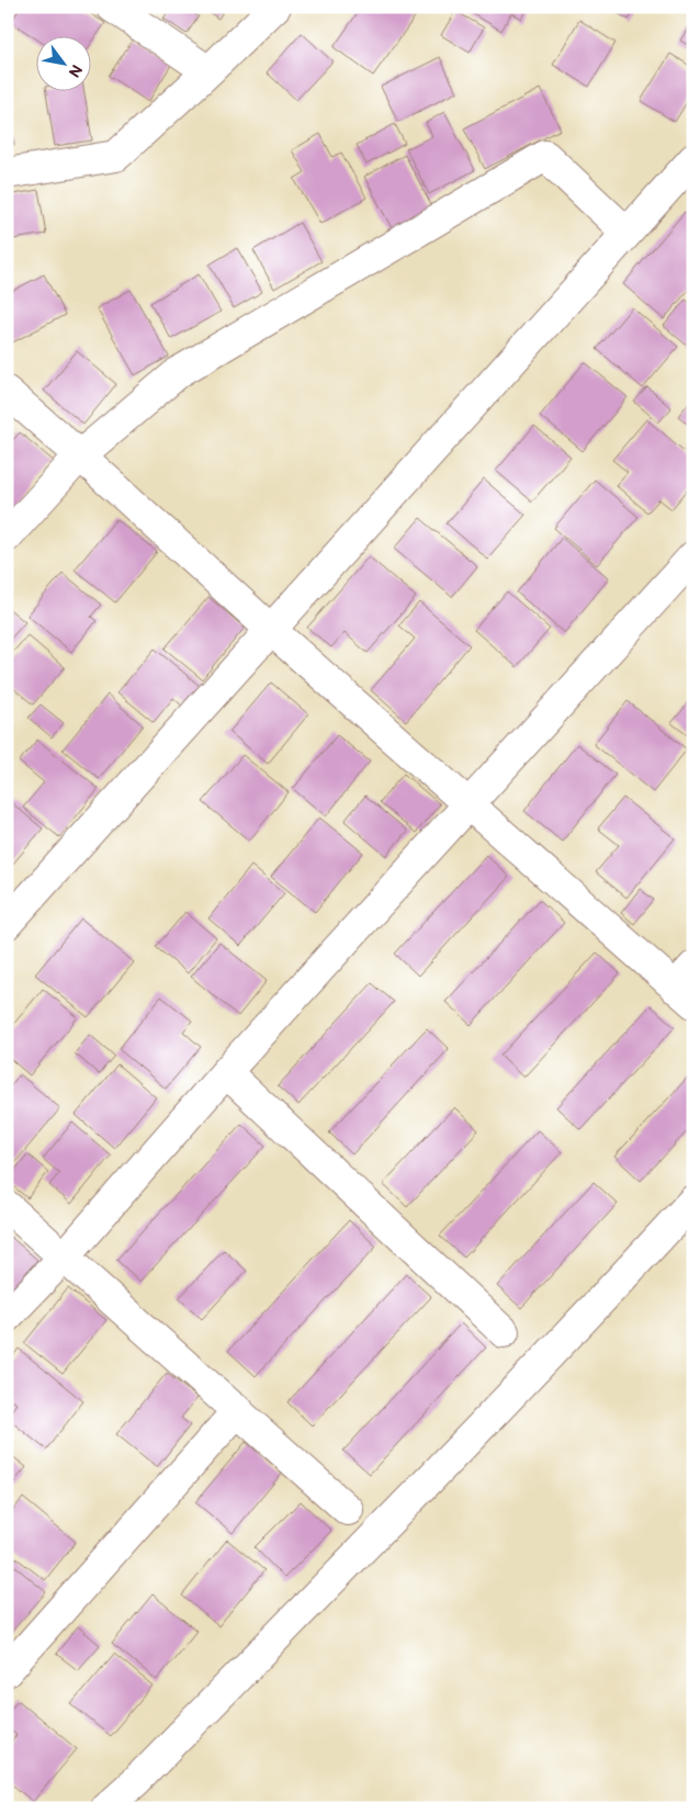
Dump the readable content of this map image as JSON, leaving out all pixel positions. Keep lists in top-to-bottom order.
{
  "north": "bottom right"
}
